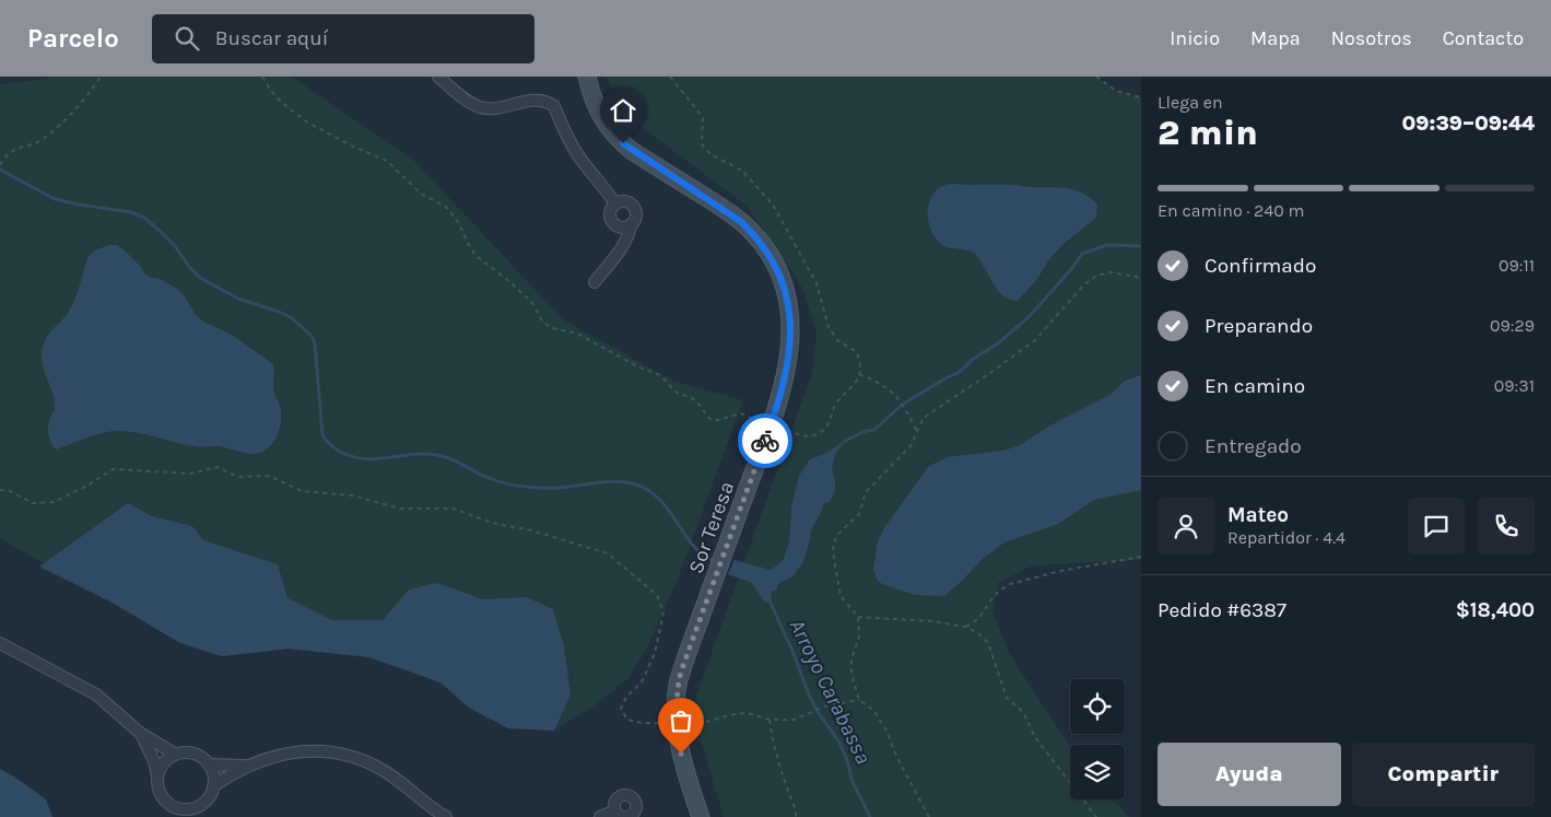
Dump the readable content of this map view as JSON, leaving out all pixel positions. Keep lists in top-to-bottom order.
{
  "streets": {
    "street": ["Sor Teresa"]
  },
  "water": ["Arroyo Carabassa"],
  "page": {
    "header": "Parcelo",
    "search": "Buscar aquí",
    "nav": [
      "Inicio",
      "Mapa",
      "Nosotros",
      "Contacto"
    ],
    "heading": ["2 min", "Llega en", "09:39–09:44"],
    "panel": [
      "Mateo",
      "Repartidor · 4.4",
      "Pedido #6387",
      "$18,400"
    ],
    "bar": "En camino · 240 m",
    "list": [
      ["Confirmado", "09:11"],
      ["Preparando", "09:29"],
      ["En camino", "09:31"],
      "Entregado"
    ],
    "buttons": ["Ayuda", "Compartir"]
  }
}
